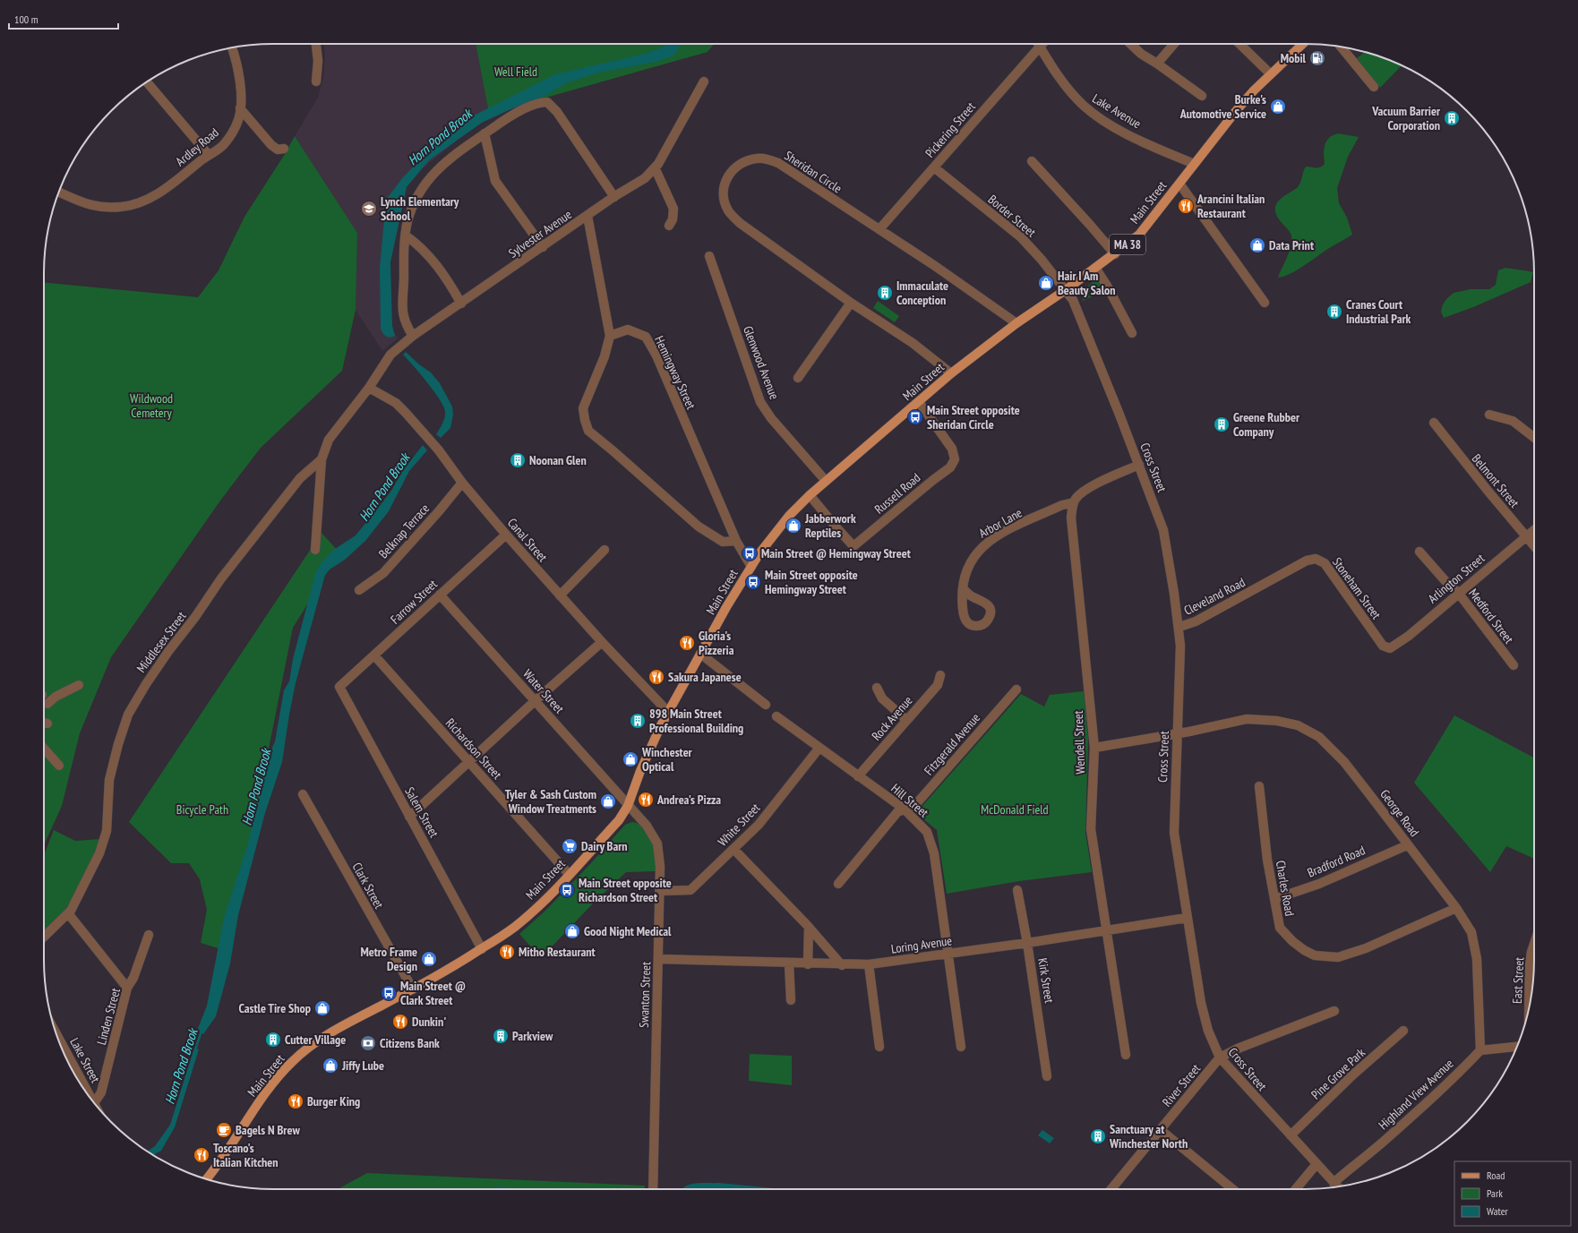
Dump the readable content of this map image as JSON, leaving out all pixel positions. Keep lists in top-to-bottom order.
{
  "streets": {
    "main road": ["Main Street", "MA 38"],
    "street": [
      "Lake Avenue",
      "Pickering Street",
      "Ardley Road",
      "Sheridan Circle",
      "Border Street",
      "Sylvester Avenue",
      "Glenwood Avenue",
      "Hemingway Street",
      "Cross Street",
      "Belmont Street",
      "Russell Road",
      "Arbor Lane",
      "Belknap Terrace",
      "Canal Street",
      "Arlington Street",
      "Stoneham Street",
      "Cleveland Road",
      "Farrow Street",
      "Medford Street",
      "Middlesex Street",
      "Water Street",
      "Rock Avenue",
      "Wendell Street",
      "Fitzgerald Avenue",
      "Richardson Street",
      "Hill Street",
      "Salem Street",
      "George Road",
      "White Street",
      "Bradford Road",
      "Clark Street",
      "Charles Road",
      "Loring Avenue",
      "Kirk Street",
      "East Street",
      "Swanton Street",
      "Linden Street",
      "Lake Street",
      "Pine Grove Park",
      "River Street",
      "Highland View Avenue"
    ]
  },
  "crossings": [
    ["Lake Avenue", "Pickering Street"],
    ["Lake Avenue", "Main Street"],
    ["Pickering Street", "Sheridan Circle"],
    ["Pickering Street", "Border Street"],
    ["Sheridan Circle", "Main Street"],
    ["Main Street", "Border Street"],
    ["Main Street", "Glenwood Avenue"],
    ["Main Street", "Hemingway Street"],
    ["Main Street", "Cross Street"],
    ["Main Street", "Russell Road"],
    ["Main Street", "Canal Street"],
    ["Main Street", "Water Street"],
    ["Main Street", "Richardson Street"],
    ["Main Street", "Salem Street"],
    ["Main Street", "Clark Street"],
    ["Main Street", "Swanton Street"],
    ["Border Street", "Cross Street"],
    ["Sylvester Avenue", "Canal Street"],
    ["Sylvester Avenue", "Middlesex Street"],
    ["Cross Street", "Cleveland Road"],
    ["Cross Street", "George Road"],
    ["Cross Street", "Loring Avenue"],
    ["Cross Street", "Pine Grove Park"],
    ["Cross Street", "River Street"],
    ["Cross Street", "Highland View Avenue"],
    ["Belmont Street", "Arlington Street"],
    ["Arbor Lane", "Wendell Street"],
    ["Belknap Terrace", "Canal Street"],
    ["Canal Street", "Farrow Street"],
    ["Canal Street", "Middlesex Street"],
    ["Arlington Street", "Stoneham Street"],
    ["Arlington Street", "Medford Street"],
    ["Stoneham Street", "Cleveland Road"],
    ["Farrow Street", "Water Street"],
    ["Farrow Street", "Richardson Street"],
    ["Farrow Street", "Salem Street"],
    ["Water Street", "Swanton Street"],
    ["Rock Avenue", "Hill Street"],
    ["Wendell Street", "Loring Avenue"],
    ["Fitzgerald Avenue", "Hill Street"],
    ["Hill Street", "White Street"],
    ["Hill Street", "Loring Avenue"],
    ["George Road", "Bradford Road"],
    ["George Road", "Charles Road"],
    ["George Road", "Highland View Avenue"],
    ["White Street", "Swanton Street"],
    ["Bradford Road", "Charles Road"],
    ["Loring Avenue", "Kirk Street"],
    ["Loring Avenue", "Swanton Street"],
    ["Linden Street", "Lake Street"]
  ],
  "water": ["Horn Pond Brook"],
  "parks": [
    "Well Field",
    "Wildwood Cemetery",
    "Bicycle Path",
    "McDonald Field"
  ],
  "places": {
    "fuel station": ["Mobil"],
    "shop": [
      "Burke's Automotive Service",
      "Data Print",
      "Hair I Am Beauty Salon",
      "Jabberwork Reptiles",
      "Winchester Optical",
      "Tyler & Sash Custom Window Treatments",
      "Good Night Medical",
      "Metro Frame Design",
      "Castle Tire Shop",
      "Jiffy Lube"
    ],
    "building": [
      "Vacuum Barrier Corporation",
      "Immaculate Conception",
      "Cranes Court Industrial Park",
      "Greene Rubber Company",
      "Noonan Glen",
      "898 Main Street Professional Building",
      "Parkview",
      "Cutter Village",
      "Sanctuary at Winchester North"
    ],
    "restaurant": [
      "Arancini Italian Restaurant",
      "Gloria's Pizzeria",
      "Sakura Japanese",
      "Andrea's Pizza",
      "Mitho Restaurant",
      "Dunkin'",
      "Burger King",
      "Toscano's Italian Kitchen"
    ],
    "school or university": ["Lynch Elementary School"],
    "bus stop": [
      "Main Street opposite Sheridan Circle",
      "Main Street @ Hemingway Street",
      "Main Street opposite Hemingway Street",
      "Main Street opposite Richardson Street",
      "Main Street @ Clark Street"
    ],
    "supermarket": ["Dairy Barn"],
    "bank": ["Citizens Bank"],
    "cafe": ["Bagels N Brew"]
  },
  "legend": ["Road", "Park", "Water"],
  "scale_bar": "100 m"
}
